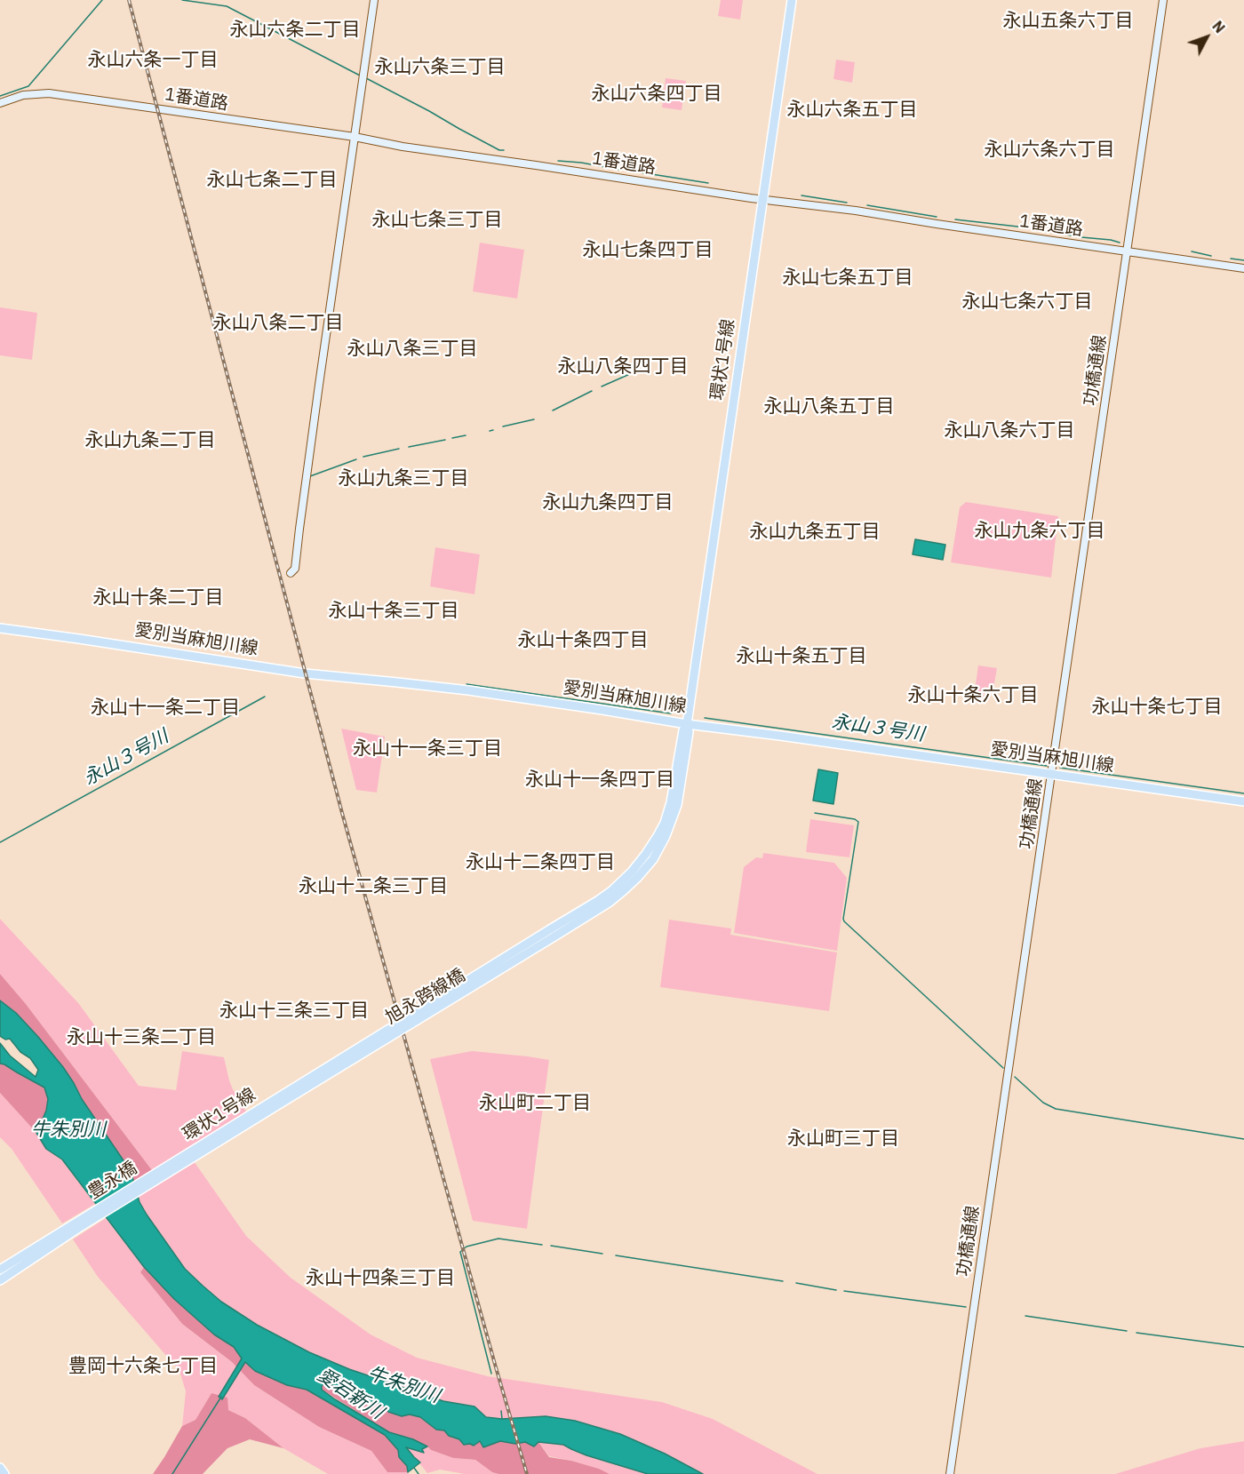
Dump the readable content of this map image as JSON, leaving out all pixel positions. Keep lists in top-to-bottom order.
{
  "streets": {
    "main road": [
      "環状1号線",
      "愛別当麻旭川線",
      "旭永跨線橋",
      "豊永橋"
    ],
    "street": ["1番道路", "功橋通線"]
  },
  "crossings": [
    ["1番道路", "環状1号線"],
    ["1番道路", "功橋通線"],
    ["環状1号線", "愛別当麻旭川線"],
    ["環状1号線", "旭永跨線橋"],
    ["環状1号線", "豊永橋"],
    ["功橋通線", "愛別当麻旭川線"]
  ],
  "districts": [
    "永山五条六丁目",
    "永山六条二丁目",
    "永山六条一丁目",
    "永山六条三丁目",
    "永山六条四丁目",
    "永山六条五丁目",
    "永山六条六丁目",
    "永山七条二丁目",
    "永山七条三丁目",
    "永山七条四丁目",
    "永山七条五丁目",
    "永山七条六丁目",
    "永山八条二丁目",
    "永山八条三丁目",
    "永山八条四丁目",
    "永山八条五丁目",
    "永山八条六丁目",
    "永山九条二丁目",
    "永山九条三丁目",
    "永山九条四丁目",
    "永山九条六丁目",
    "永山九条五丁目",
    "永山十条二丁目",
    "永山十条三丁目",
    "永山十条四丁目",
    "永山十条五丁目",
    "永山十条六丁目",
    "永山十条七丁目",
    "永山十一条二丁目",
    "永山十一条三丁目",
    "永山十一条四丁目",
    "永山十二条四丁目",
    "永山十二条三丁目",
    "永山十三条三丁目",
    "永山十三条二丁目",
    "永山町二丁目",
    "永山町三丁目",
    "永山十四条三丁目",
    "豊岡十六条七丁目"
  ],
  "water": ["永山３号川", "牛朱別川", "愛宕新川"],
  "north": "top right"
}
